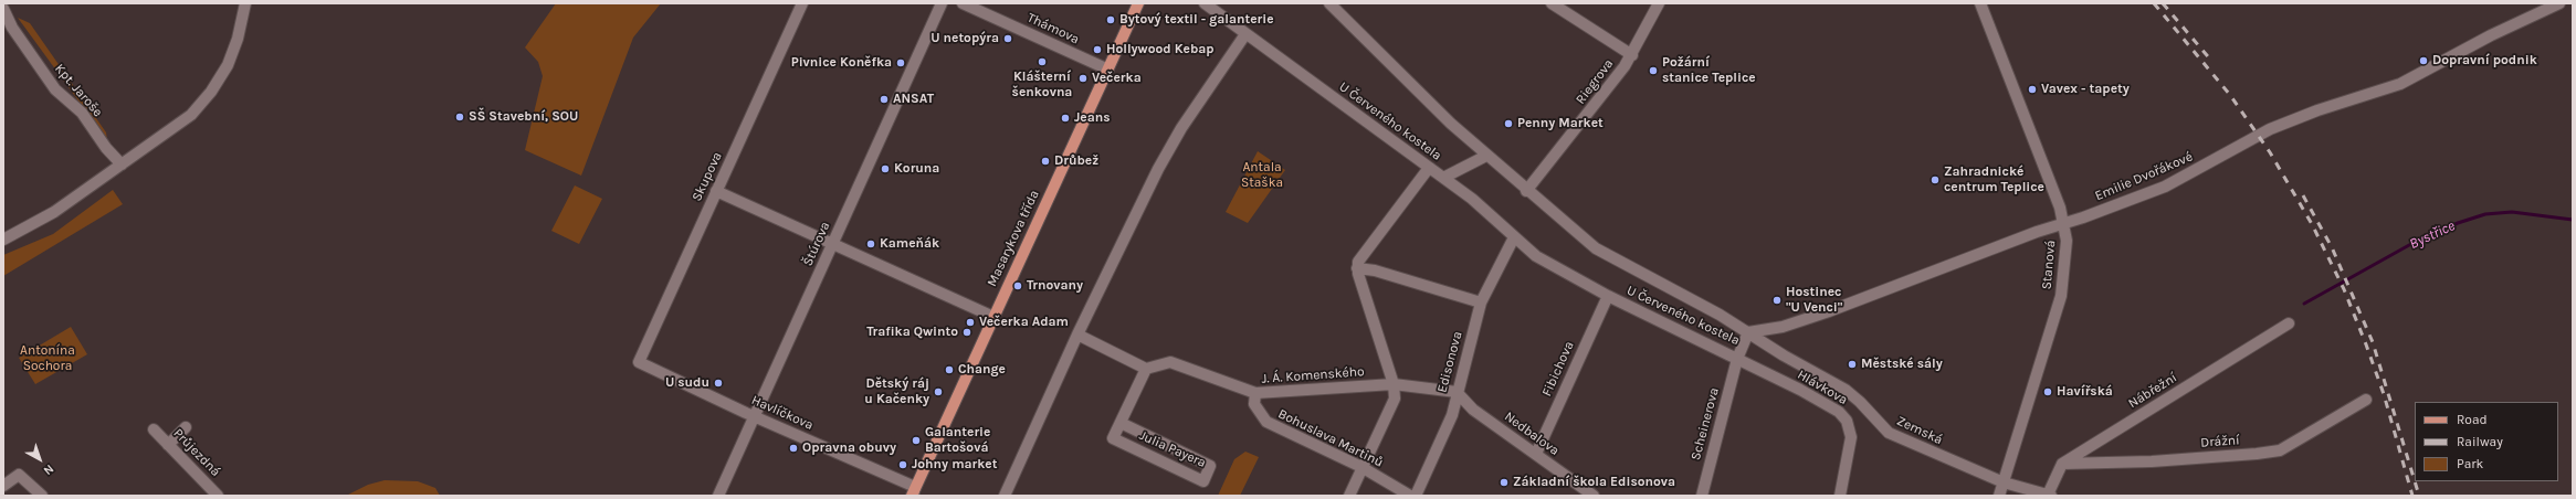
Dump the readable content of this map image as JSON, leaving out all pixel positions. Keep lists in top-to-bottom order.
{
  "streets": {
    "main road": ["Masarykova třída"],
    "street": [
      "Thámova",
      "Riegrova",
      "Kpt. Jaroše",
      "U Červeného kostela",
      "Skupova",
      "Emilie Dvořákové",
      "Štúrova",
      "Stanová",
      "Edisonova",
      "Fibichova",
      "J. Á. Komenského",
      "Hlávkova",
      "Nábřežní",
      "Havlíčkova",
      "Scheinerova",
      "Zemská",
      "Nedbalova",
      "Bohuslava Martinů",
      "Drážní",
      "Julia Payera",
      "Průjezdná"
    ]
  },
  "crossings": [
    ["Thámova", "Masarykova třída"],
    ["Riegrova", "U Červeného kostela"],
    ["U Červeného kostela", "Emilie Dvořákové"],
    ["U Červeného kostela", "Edisonova"],
    ["U Červeného kostela", "Fibichova"],
    ["U Červeného kostela", "Hlávkova"],
    ["U Červeného kostela", "Scheinerova"],
    ["U Červeného kostela", "Zemská"],
    ["Skupova", "Havlíčkova"],
    ["Emilie Dvořákové", "Stanová"],
    ["Emilie Dvořákové", "Zemská"],
    ["Masarykova třída", "Havlíčkova"],
    ["Štúrova", "Havlíčkova"],
    ["Stanová", "Zemská"],
    ["Edisonova", "J. Á. Komenského"],
    ["Edisonova", "Nedbalova"],
    ["Fibichova", "Nedbalova"],
    ["J. Á. Komenského", "Nedbalova"],
    ["J. Á. Komenského", "Bohuslava Martinů"],
    ["J. Á. Komenského", "Julia Payera"],
    ["Hlávkova", "Scheinerova"],
    ["Nábřežní", "Drážní"]
  ],
  "water": ["Bystřice"],
  "parks": ["Antala Staška", "Antonína Sochora"],
  "places": [
    "Bytový textil - galanterie",
    "U netopýra",
    "Hollywood Kebap",
    "Dopravní podnik",
    "Klášterní šenkovna",
    "Pivnice Koněfka",
    "Požární stanice Teplice",
    "Večerka",
    "Vavex - tapety",
    "ANSAT",
    "SŠ Stavební, SOU",
    "Jeans",
    "Penny Market",
    "Drůbež",
    "Koruna",
    "Zahradnické centrum Teplice",
    "Kameňák",
    "Trnovany",
    "Hostinec \"U Venci\"",
    "Večerka Adam",
    "Trafika Qwinto",
    "Městské sály",
    "Change",
    "U sudu",
    "Dětský ráj u Kačenky",
    "Havířská",
    "Galanterie Bartošová",
    "Opravna obuvy",
    "Johny market",
    "Základní škola Edisonova"
  ],
  "legend": ["Road", "Railway", "Park"],
  "north": "bottom right"
}
